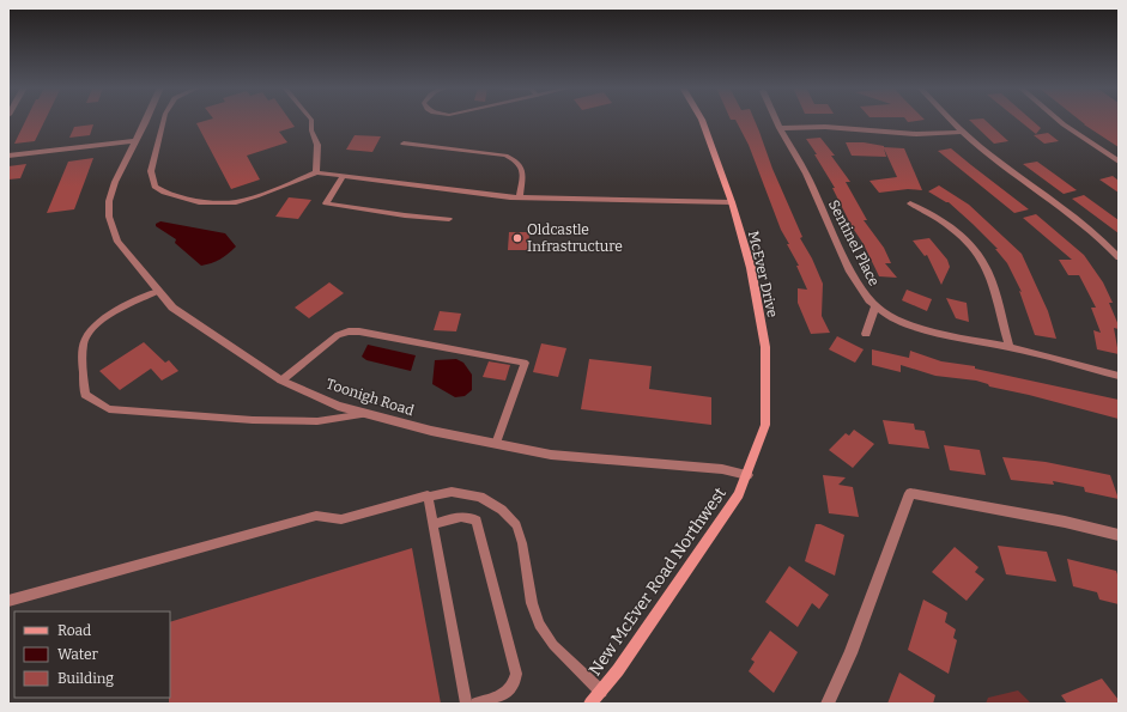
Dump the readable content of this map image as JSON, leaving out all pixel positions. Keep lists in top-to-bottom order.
{
  "streets": {
    "street": [
      "Sentinel Place",
      "McEver Drive",
      "Toonigh Road",
      "New McEver Road Northwest"
    ]
  },
  "crossings": [
    ["McEver Drive", "Toonigh Road"],
    ["McEver Drive", "New McEver Road Northwest"],
    ["Toonigh Road", "New McEver Road Northwest"]
  ],
  "places": ["Oldcastle Infrastructure"],
  "legend": ["Road", "Water", "Building"]
}
